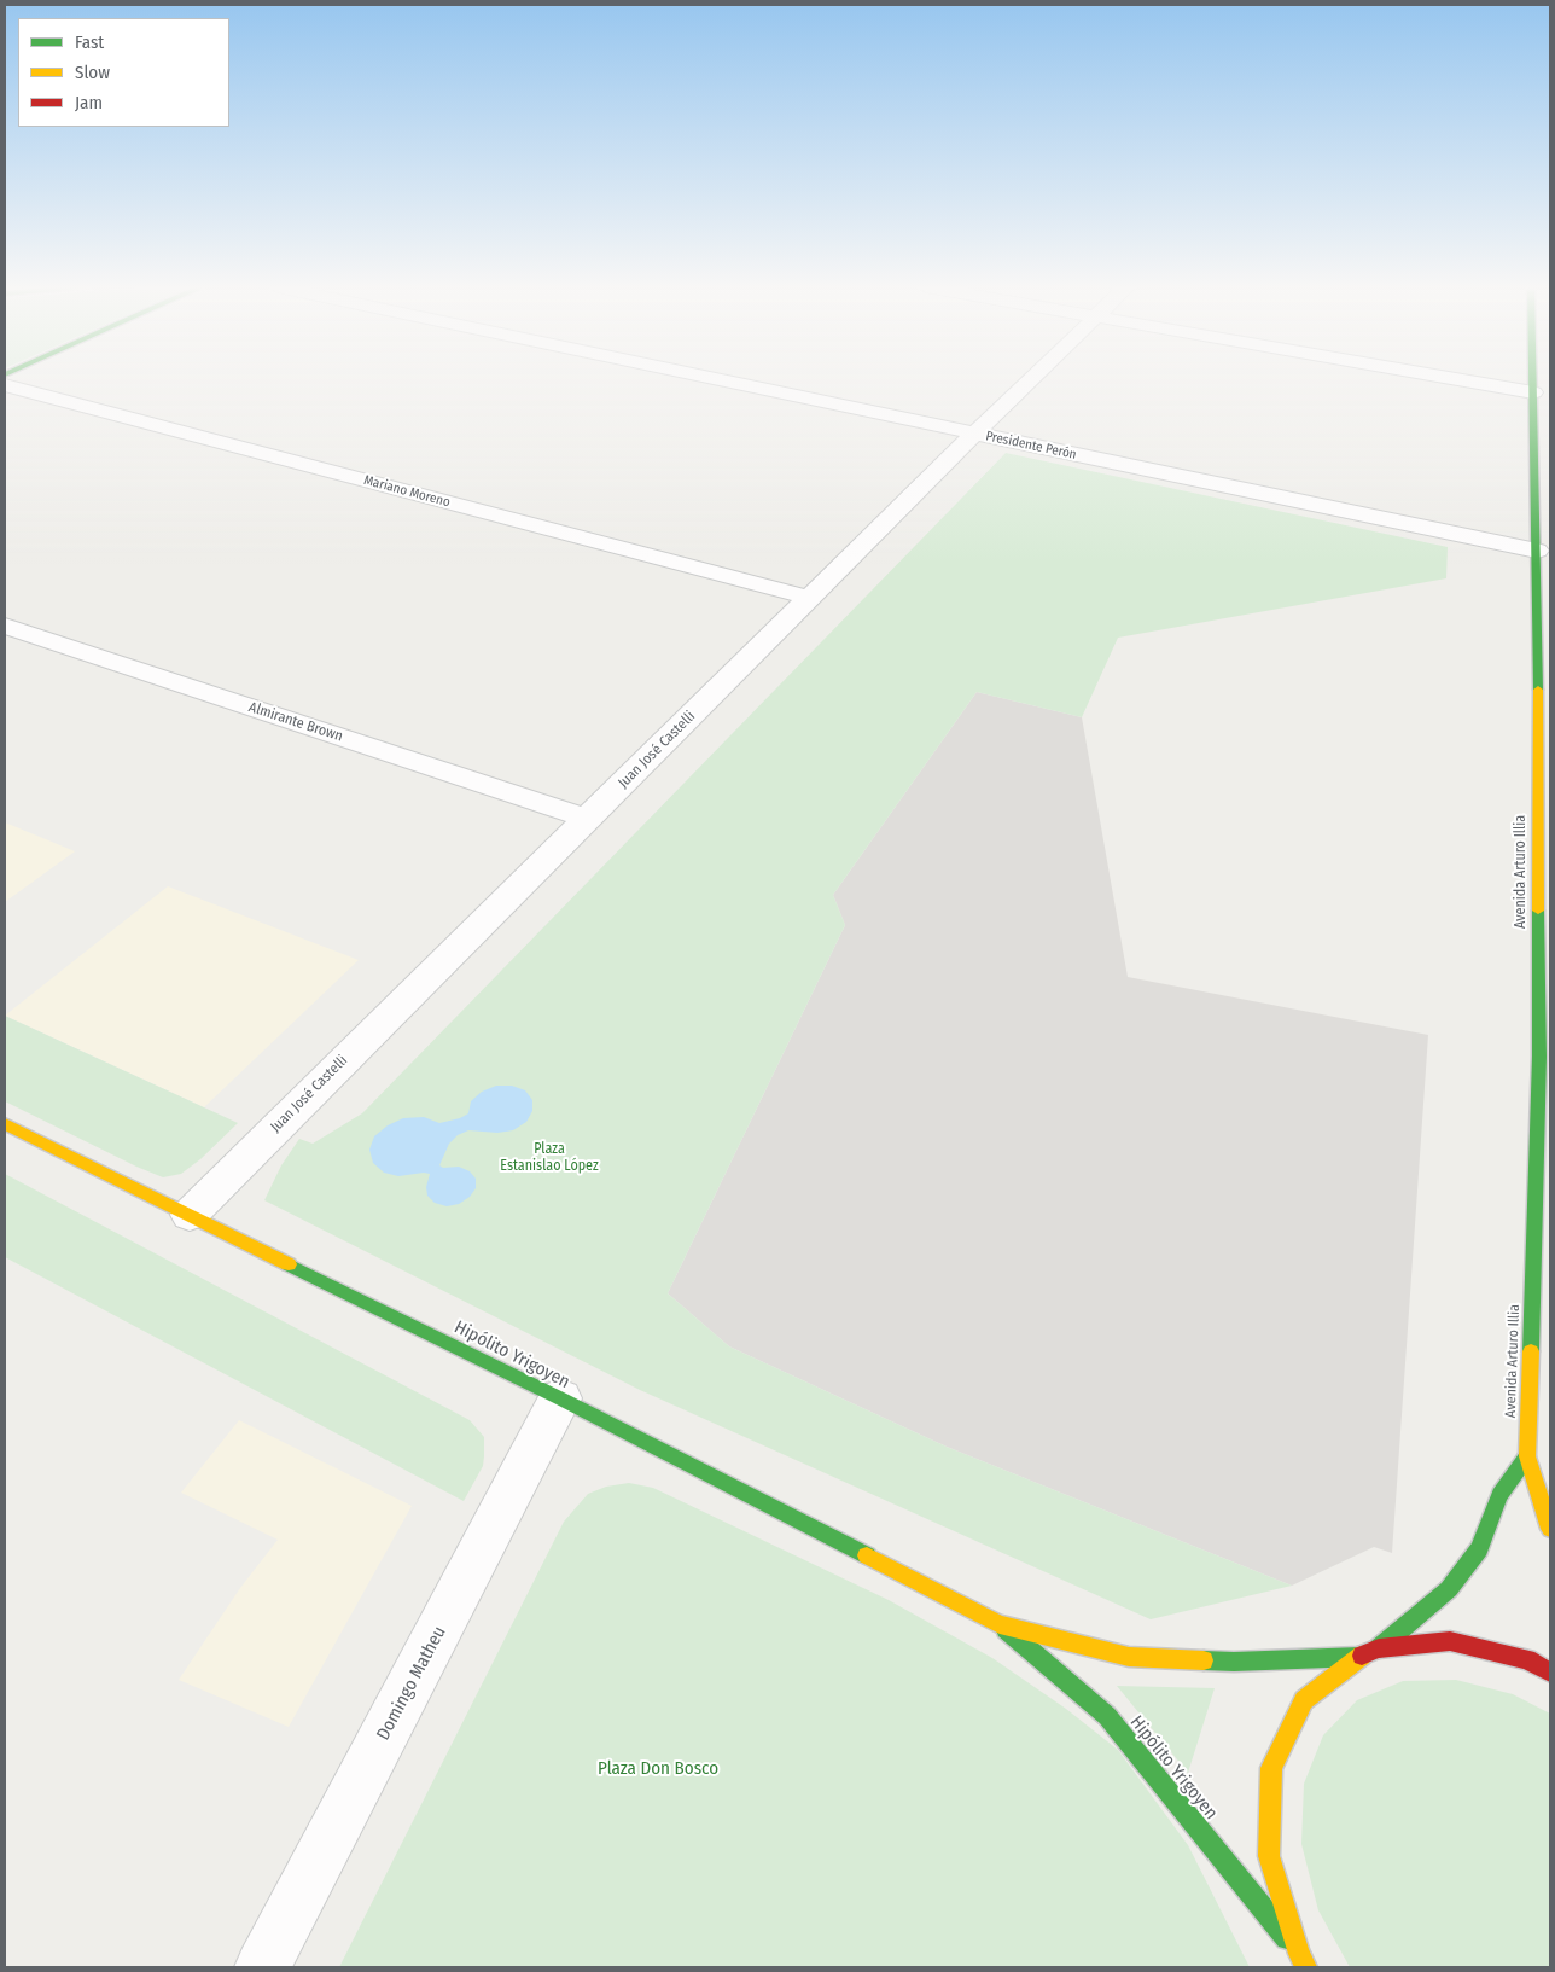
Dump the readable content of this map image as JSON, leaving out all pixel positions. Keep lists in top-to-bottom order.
{
  "streets": {
    "main road": ["Avenida Arturo Illia", "Hipólito Yrigoyen"],
    "street": [
      "Presidente Perón",
      "Mariano Moreno",
      "Almirante Brown",
      "Juan José Castelli",
      "Domingo Matheu"
    ]
  },
  "crossings": [
    ["Presidente Perón", "Juan José Castelli"],
    ["Presidente Perón", "Avenida Arturo Illia"],
    ["Mariano Moreno", "Juan José Castelli"],
    ["Almirante Brown", "Juan José Castelli"],
    ["Juan José Castelli", "Hipólito Yrigoyen"],
    ["Hipólito Yrigoyen", "Domingo Matheu"]
  ],
  "parks": ["Plaza Estanislao López", "Plaza Don Bosco"],
  "legend": ["Fast", "Slow", "Jam"]
}
